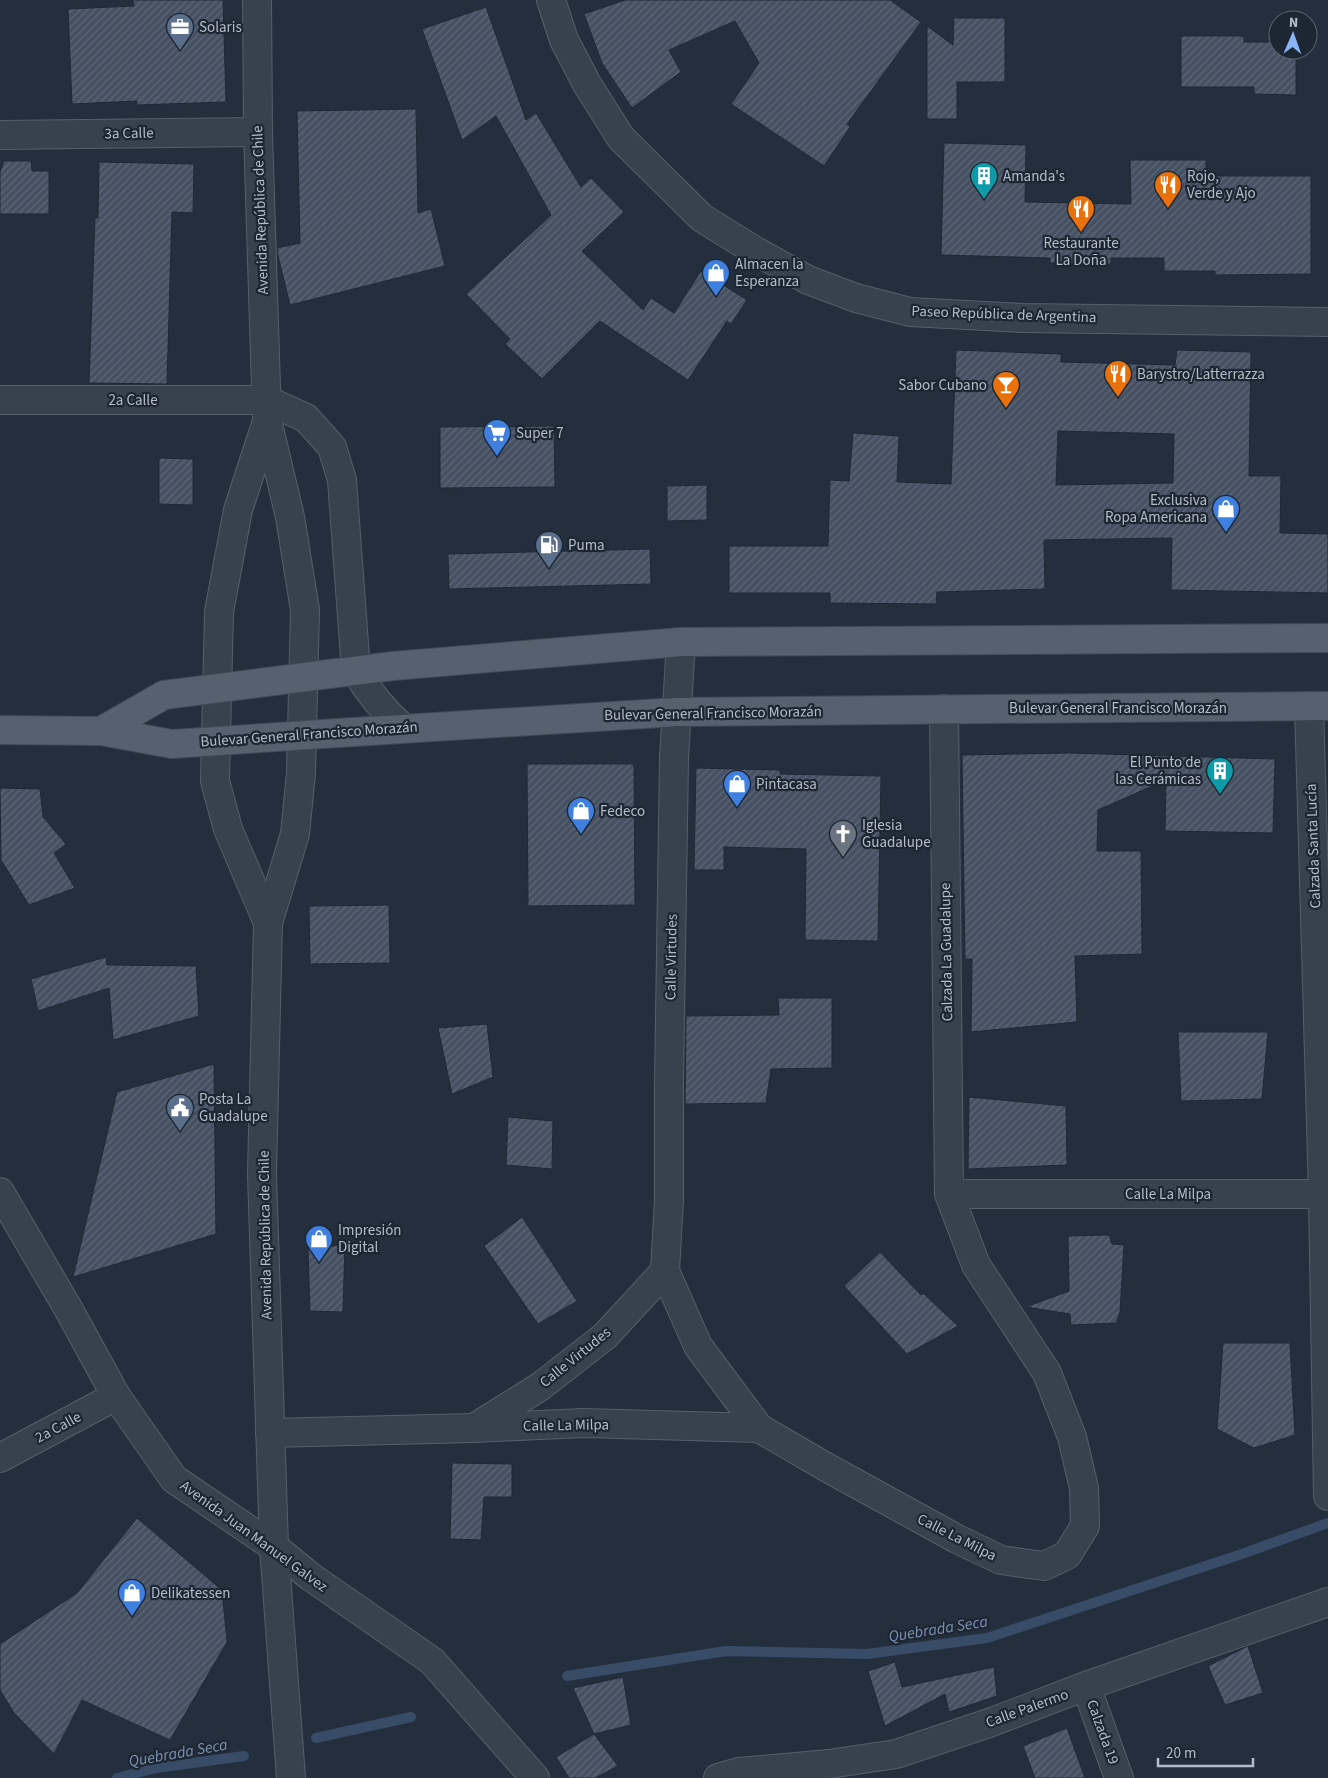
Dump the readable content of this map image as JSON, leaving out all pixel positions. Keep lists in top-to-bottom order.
{
  "streets": {
    "main road": ["Bulevar General Francisco Morazán"],
    "street": [
      "3a Calle",
      "Avenida República de Chile",
      "Paseo República de Argentina",
      "2a Calle",
      "Calzada Santa Lucía",
      "Calzada La Guadalupe",
      "Calle Virtudes",
      "Calle La Milpa",
      "Avenida Juan Manuel Galvez",
      "Calle Palermo",
      "Calzada 19"
    ]
  },
  "crossings": [
    ["3a Calle", "Avenida República de Chile"],
    ["Avenida República de Chile", "2a Calle"],
    ["Avenida República de Chile", "Calle La Milpa"],
    ["Avenida República de Chile", "Avenida Juan Manuel Galvez"],
    ["2a Calle", "Avenida Juan Manuel Galvez"],
    ["Bulevar General Francisco Morazán", "Calzada Santa Lucía"],
    ["Bulevar General Francisco Morazán", "Calzada La Guadalupe"],
    ["Bulevar General Francisco Morazán", "Calle Virtudes"],
    ["Calzada Santa Lucía", "Calle La Milpa"],
    ["Calzada La Guadalupe", "Calle La Milpa"],
    ["Calle Virtudes", "Calle La Milpa"],
    ["Calle Palermo", "Calzada 19"]
  ],
  "water": ["Quebrada Seca"],
  "places": {
    "office": ["Solaris"],
    "building": ["Amanda's", "El Punto de las Cerámicas"],
    "restaurant": ["Rojo, Verde y Ajo", "Restaurante La Doña", "Barystro/Latterrazza"],
    "shop": [
      "Almacen la Esperanza",
      "Exclusiva Ropa Americana",
      "Pintacasa",
      "Fedeco",
      "Impresión Digital",
      "Delikatessen"
    ],
    "bar": ["Sabor Cubano"],
    "supermarket": ["Super 7"],
    "fuel station": ["Puma"],
    "church": ["Iglesia Guadalupe"],
    "public building": ["Posta La Guadalupe"]
  },
  "scale_bar": "20 m",
  "north": "top"
}
